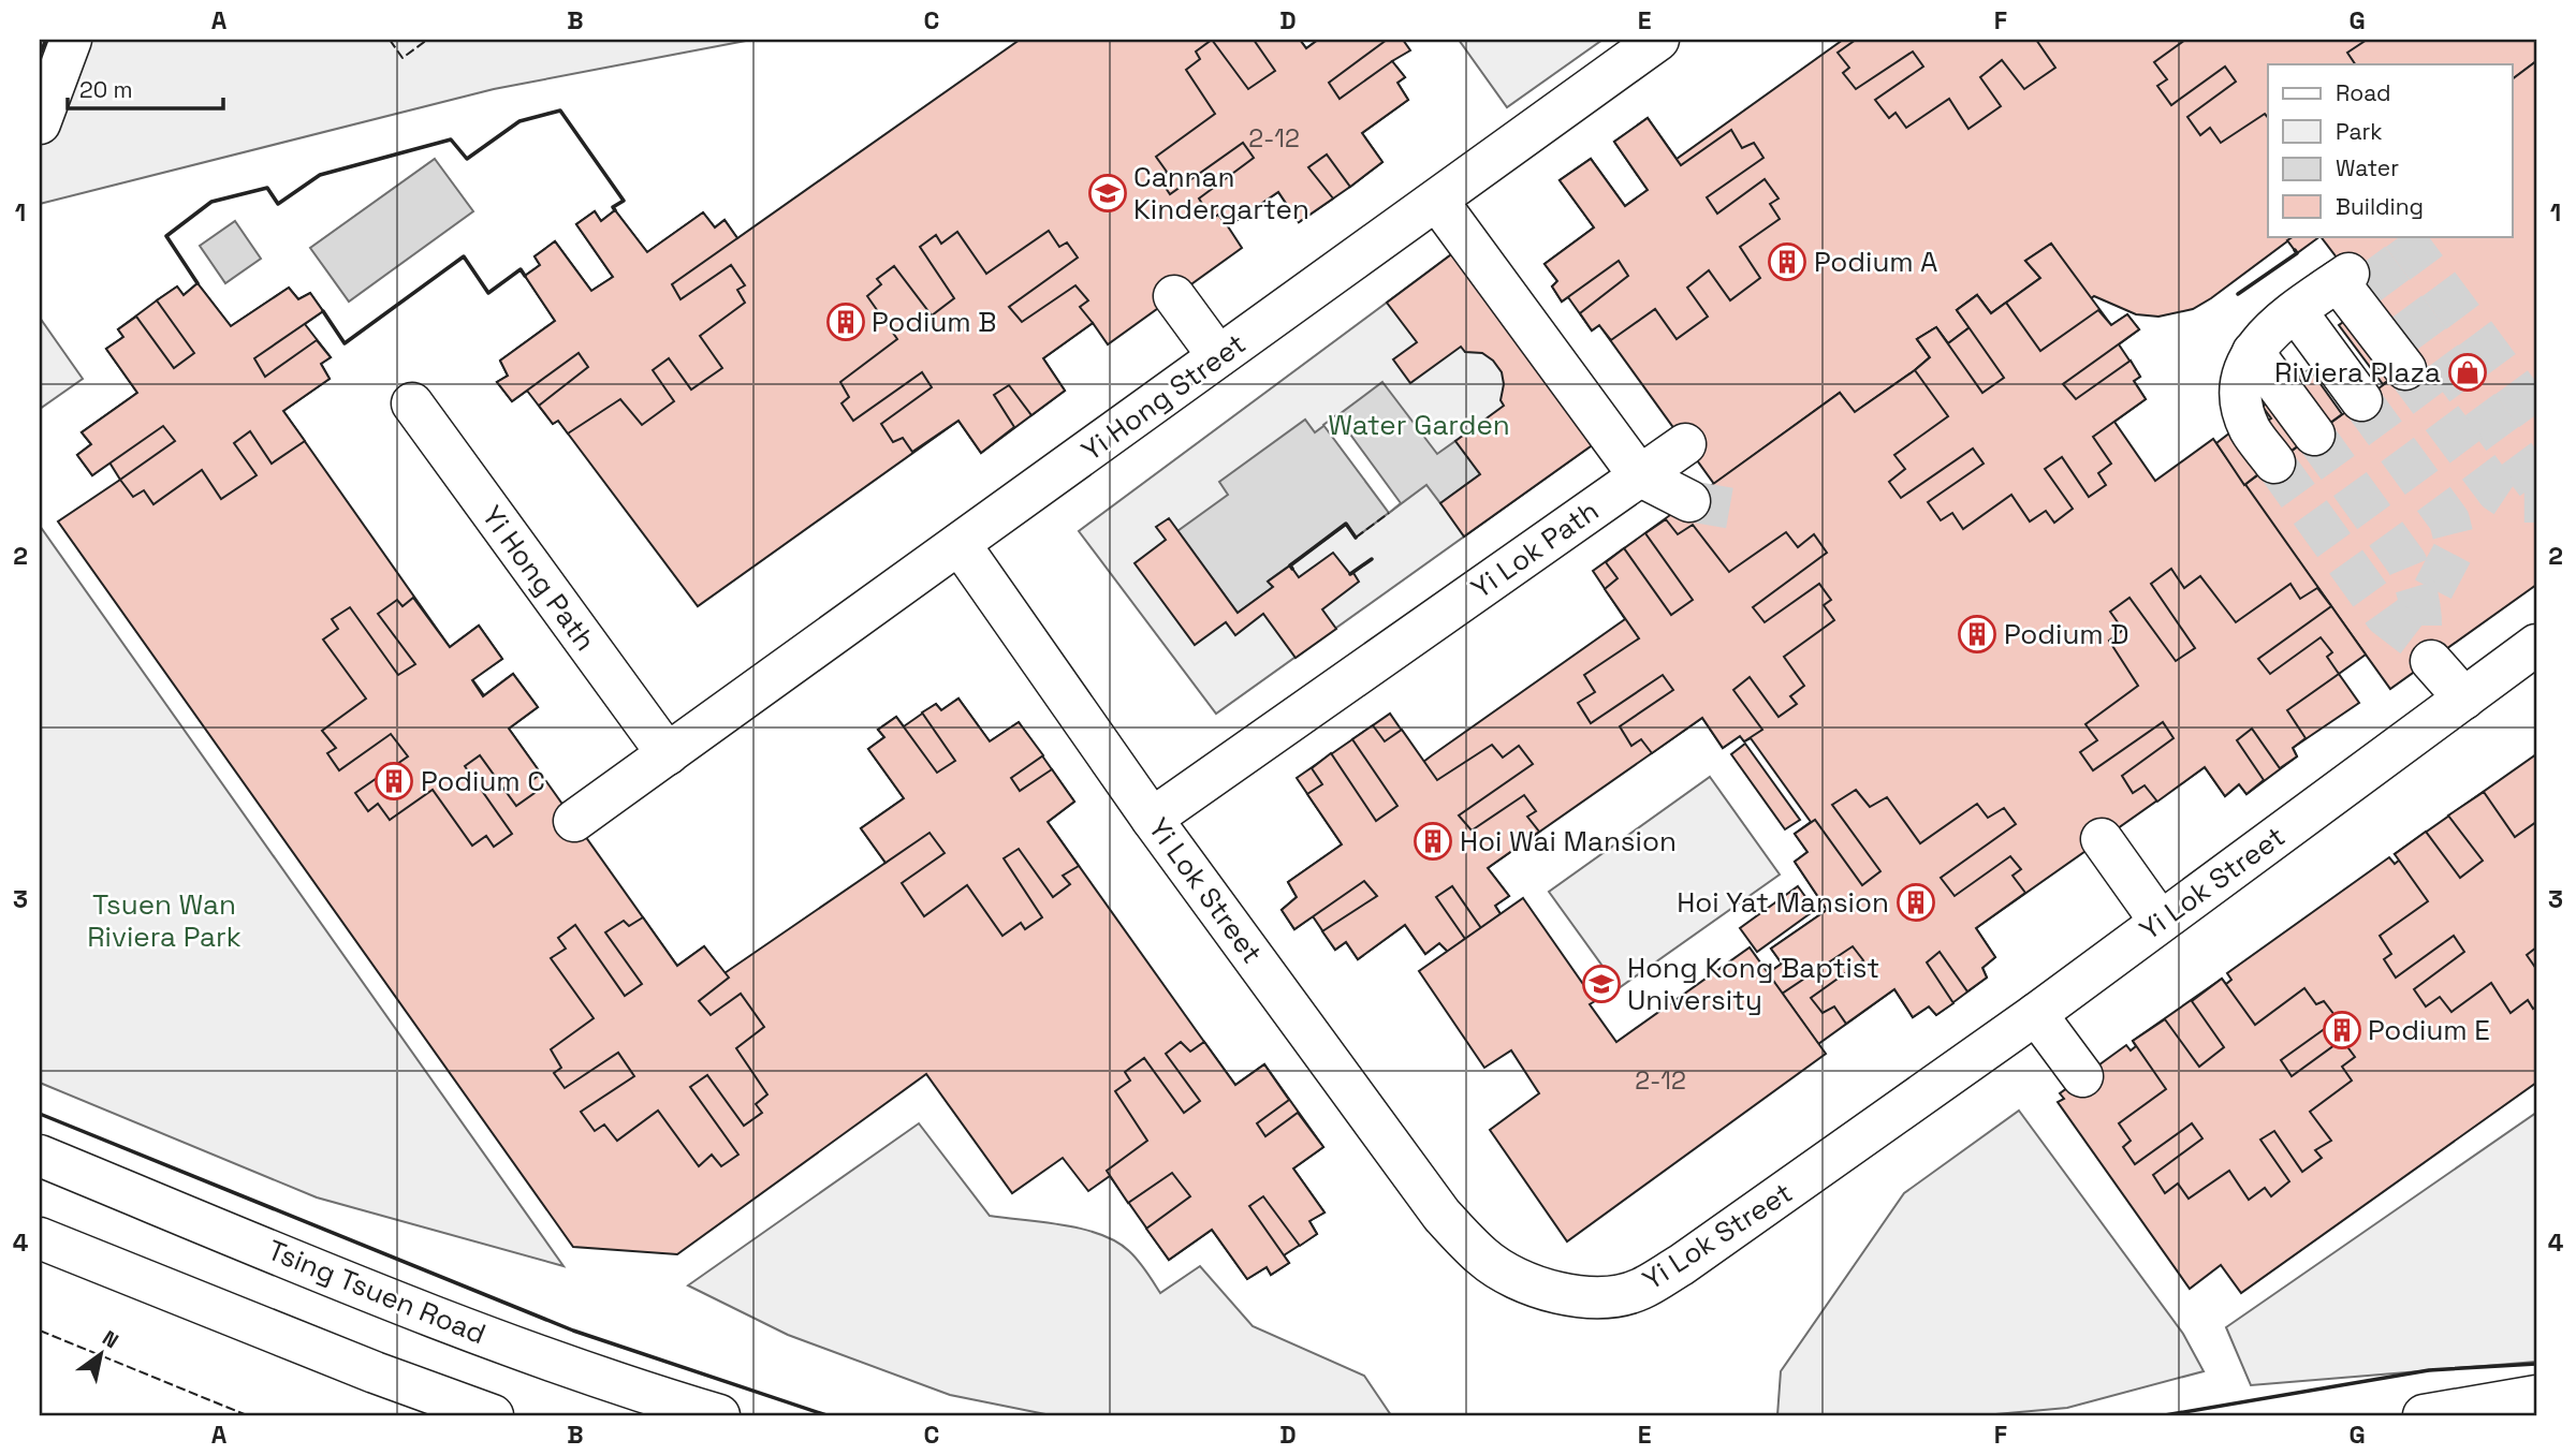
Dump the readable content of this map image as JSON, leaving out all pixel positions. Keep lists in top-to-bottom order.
{
  "streets": {
    "street": [
      "Yi Hong Street",
      "Yi Lok Path",
      "Yi Hong Path",
      "Yi Lok Street",
      "Tsing Tsuen Road"
    ]
  },
  "crossings": [
    ["Yi Hong Street", "Yi Hong Path"],
    ["Yi Hong Street", "Yi Lok Street"],
    ["Yi Lok Path", "Yi Lok Street"]
  ],
  "parks": ["Water Garden", "Tsuen Wan Riviera Park"],
  "places": {
    "school or university": ["Cannan Kindergarten", "Hong Kong Baptist University"],
    "building": [
      "Podium A",
      "Podium B",
      "Podium D",
      "Podium C",
      "Hoi Wai Mansion",
      "Hoi Yat Mansion",
      "Podium E"
    ],
    "shop": ["Riviera Plaza"]
  },
  "house_numbers": ["2-12", "2-12"],
  "legend": [
    "Road",
    "Park",
    "Water",
    "Building"
  ],
  "scale_bar": "20 m",
  "north": "top right",
  "grid": {
    "columns": [
      "A",
      "B",
      "C",
      "D",
      "E",
      "F",
      "G"
    ],
    "rows": [
      "1",
      "2",
      "3",
      "4"
    ]
  }
}
